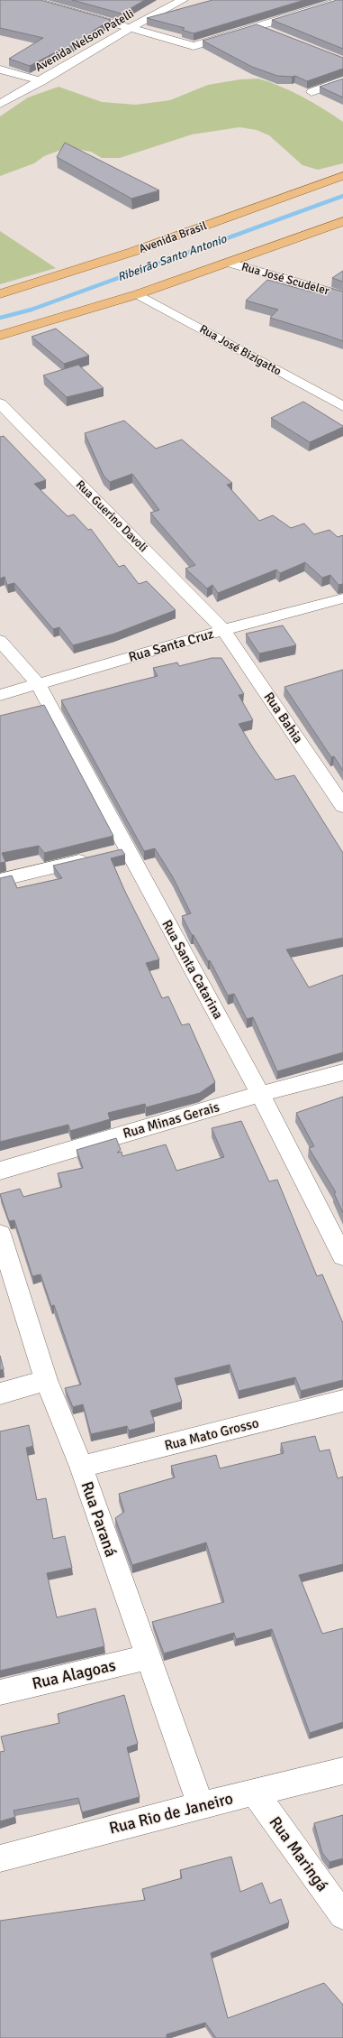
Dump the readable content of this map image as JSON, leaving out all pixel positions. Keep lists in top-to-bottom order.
{
  "streets": {
    "main road": ["Avenida Brasil"],
    "street": [
      "Avenida Nelson Patelli",
      "Rua José Scudeler",
      "Rua José Bizigatto",
      "Rua Guerino Davoli",
      "Rua Santa Cruz",
      "Rua Bahia",
      "Rua Santa Catarina",
      "Rua Minas Gerais",
      "Rua Mato Grosso",
      "Rua Paraná",
      "Rua Alagoas",
      "Rua Rio de Janeiro",
      "Rua Maringá"
    ]
  },
  "crossings": [
    ["Rua Guerino Davoli", "Rua Santa Cruz"],
    ["Rua Guerino Davoli", "Rua Bahia"],
    ["Rua Santa Cruz", "Rua Bahia"],
    ["Rua Santa Cruz", "Rua Santa Catarina"],
    ["Rua Santa Catarina", "Rua Minas Gerais"],
    ["Rua Mato Grosso", "Rua Paraná"],
    ["Rua Paraná", "Rua Alagoas"],
    ["Rua Paraná", "Rua Rio de Janeiro"],
    ["Rua Rio de Janeiro", "Rua Maringá"]
  ],
  "water": ["Ribeirão Santo Antonio"]
}
